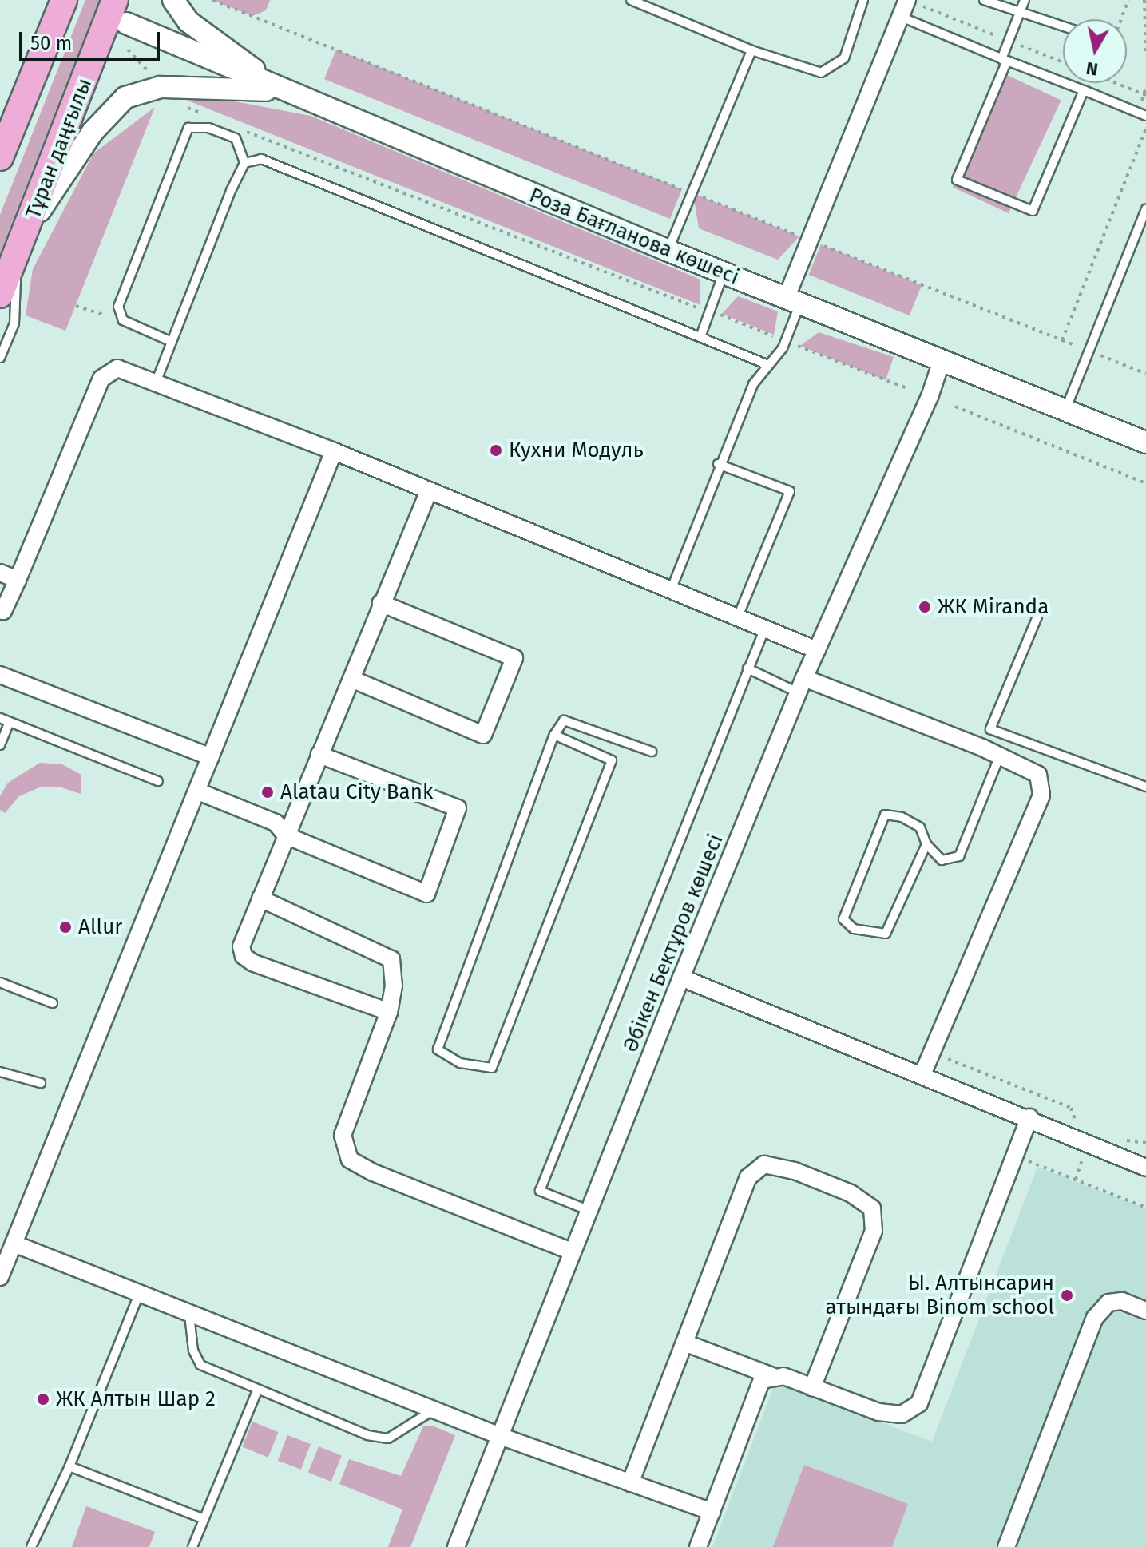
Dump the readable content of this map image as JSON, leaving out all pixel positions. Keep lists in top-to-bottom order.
{
  "streets": {
    "main road": ["Тұран даңғылы"],
    "street": ["Роза Бағланова көшесі", "Әбікен Бектұров көшесі"]
  },
  "crossings": [
    ["Роза Бағланова көшесі", "Әбікен Бектұров көшесі"]
  ],
  "places": [
    "Кухни Модуль",
    "ЖК Miranda",
    "Alatau City Bank",
    "Allur",
    "Ы. Алтынсарин атындағы Binom school",
    "ЖК Алтын Шар 2"
  ],
  "scale_bar": "50 m",
  "north": "bottom"
}
